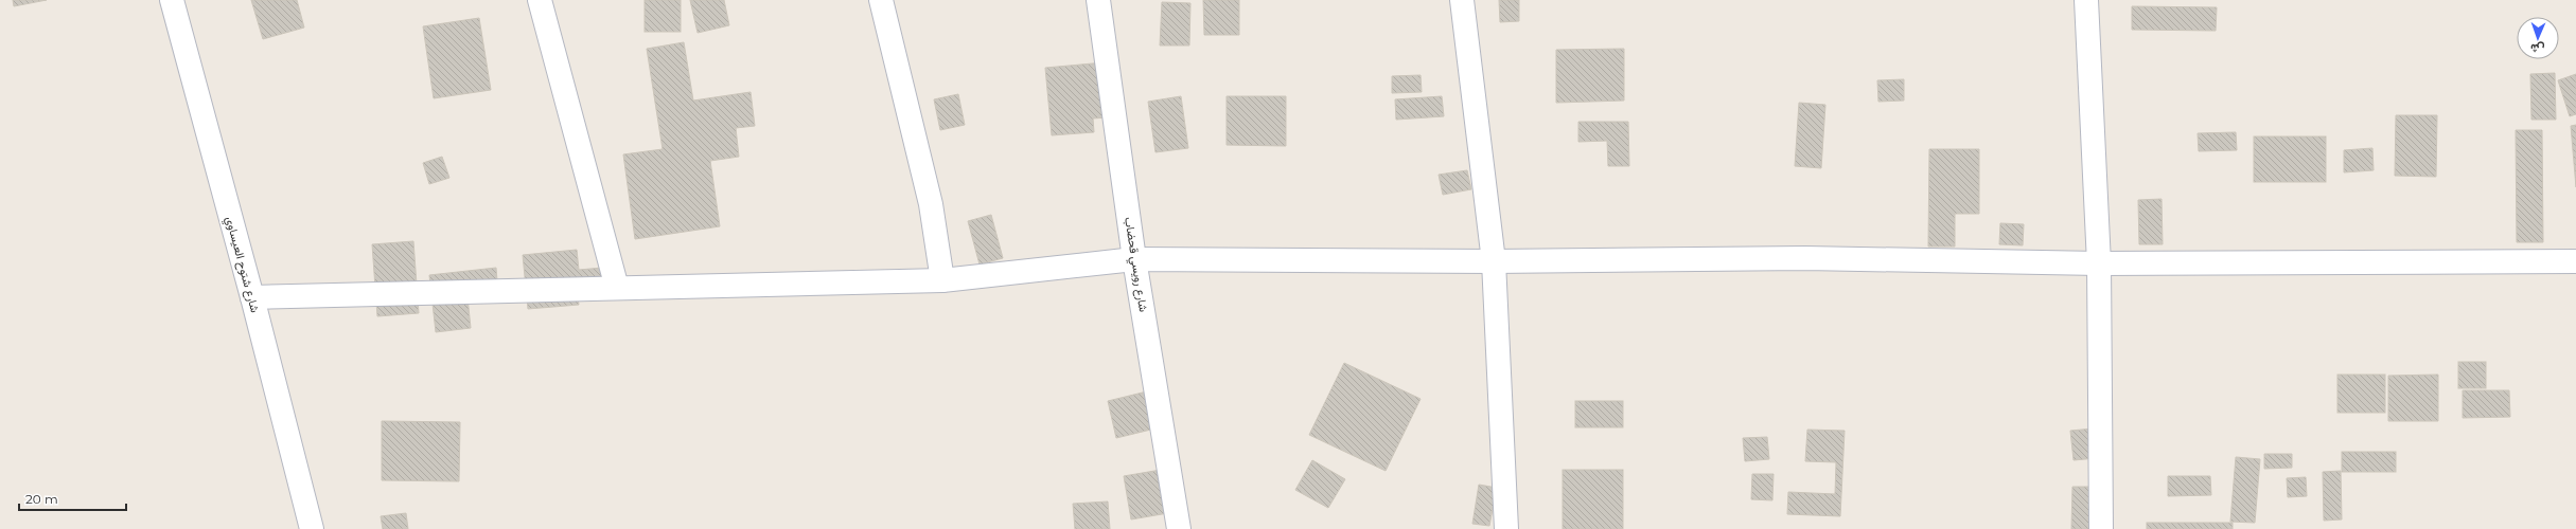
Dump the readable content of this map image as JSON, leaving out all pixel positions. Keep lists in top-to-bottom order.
{
  "streets": {
    "street": ["شارع شتوح العيساوي", "شارع رويسي قحضاب"]
  },
  "scale_bar": "20 m",
  "north": "bottom"
}
